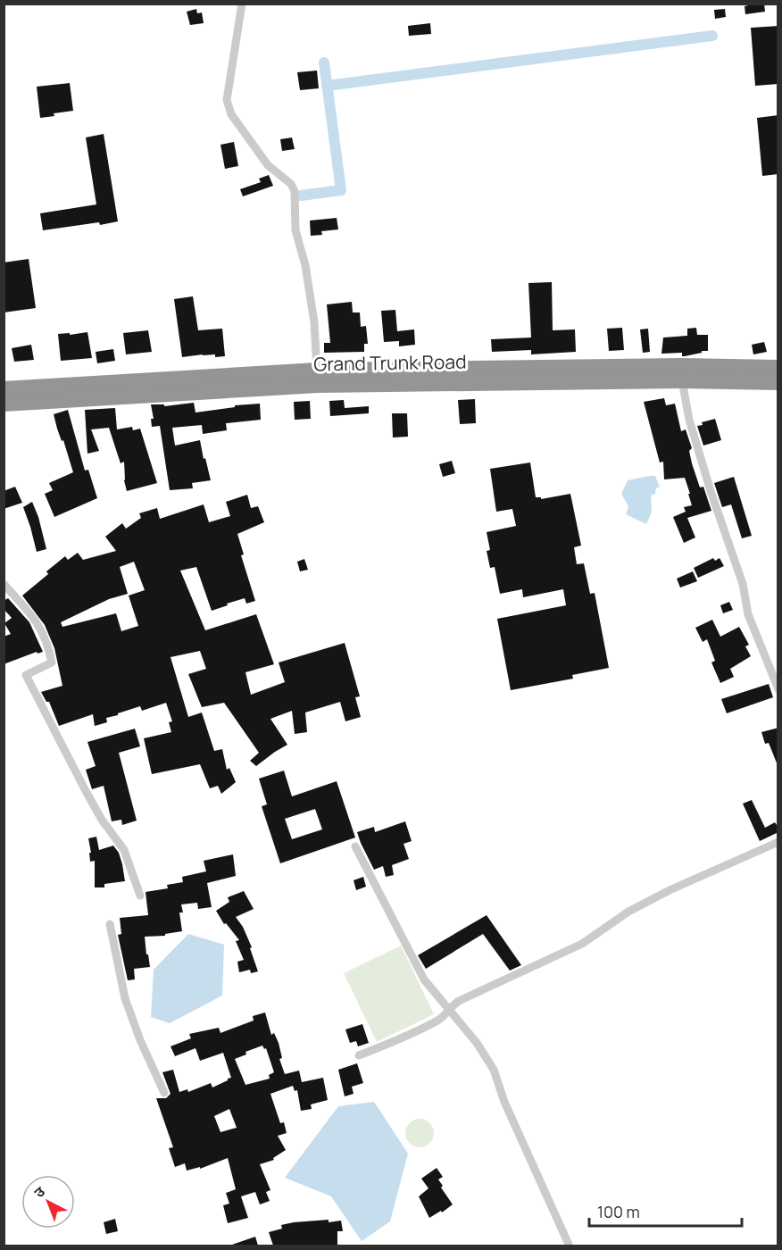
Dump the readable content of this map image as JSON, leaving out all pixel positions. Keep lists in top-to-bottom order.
{
  "streets": {
    "highway": ["Grand Trunk Road"]
  },
  "scale_bar": "100 m",
  "north": "top left"
}
